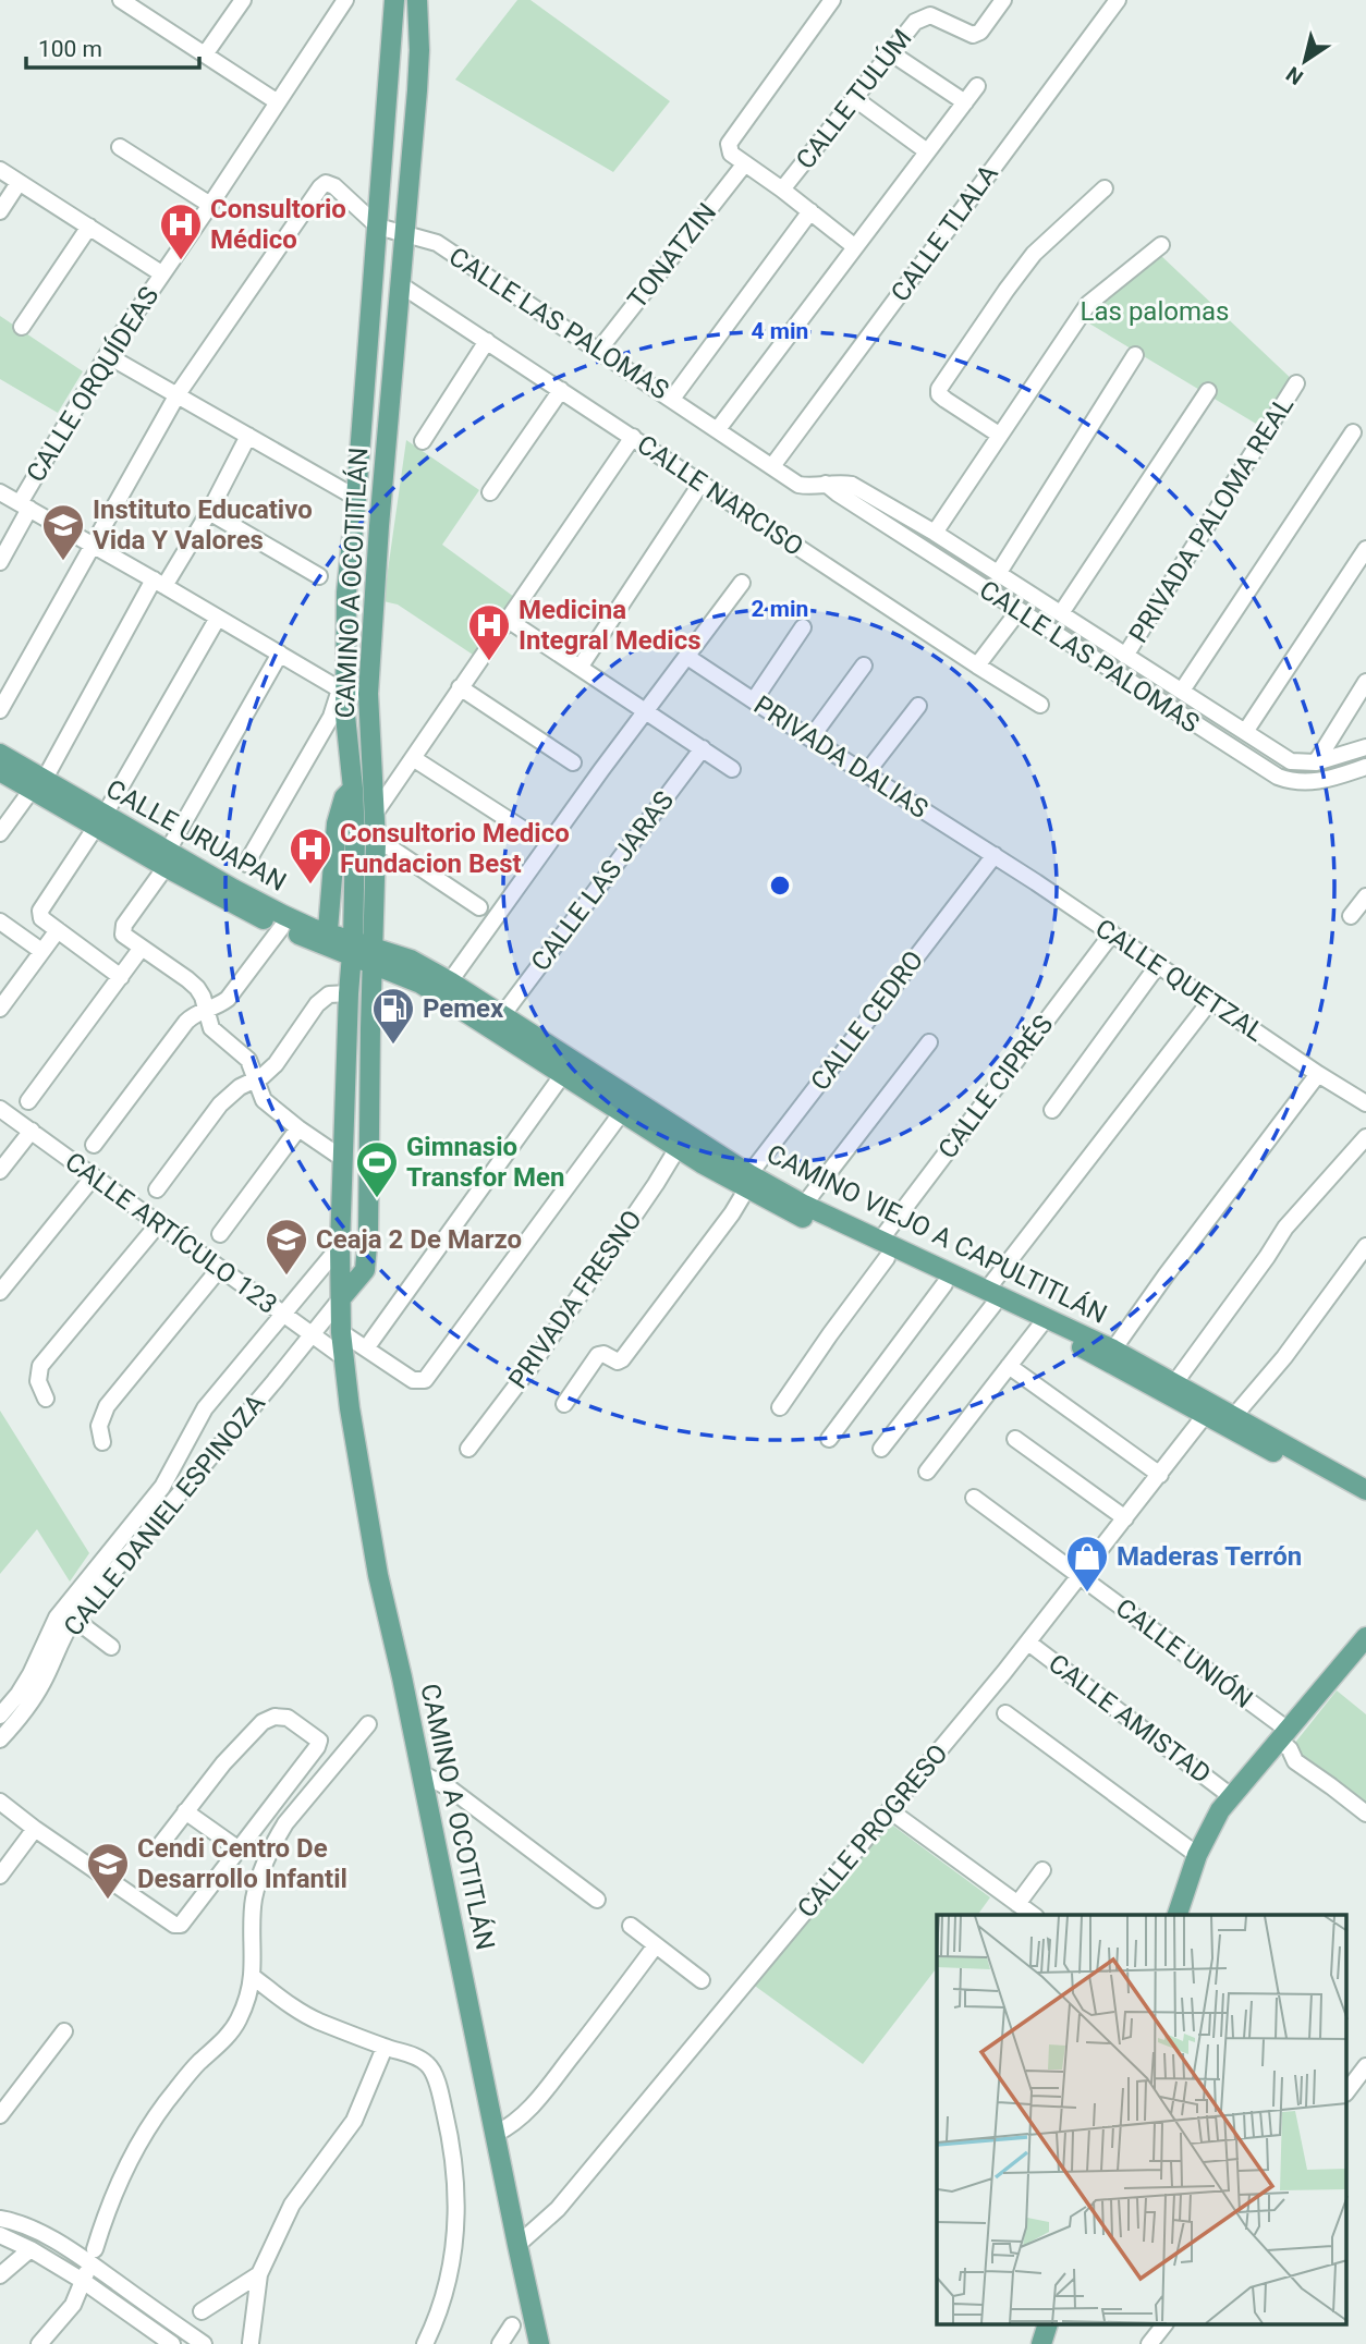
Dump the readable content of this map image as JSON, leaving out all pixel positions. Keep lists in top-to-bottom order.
{
  "streets": {
    "main road": ["CAMINO A OCOTITLÁN", "CALLE URUAPAN", "CAMINO VIEJO A CAPULTITLÁN"],
    "street": [
      "CALLE TULÚM",
      "CALLE TLALA",
      "TONATZIN",
      "CALLE LAS PALOMAS",
      "CALLE ORQUÍDEAS",
      "CALLE NARCISO",
      "PRIVADA PALOMA REAL",
      "PRIVADA DALIAS",
      "CALLE LAS JARAS",
      "CALLE QUETZAL",
      "CALLE CEDRO",
      "CALLE CIPRÉS",
      "CALLE ARTÍCULO 123",
      "PRIVADA FRESNO",
      "CALLE DANIEL ESPINOZA",
      "CALLE UNIÓN",
      "CALLE AMISTAD",
      "CALLE PROGRESO"
    ]
  },
  "crossings": [
    ["CALLE TULÚM", "CALLE LAS PALOMAS"],
    ["CALLE TLALA", "CALLE LAS PALOMAS"],
    ["TONATZIN", "CALLE LAS PALOMAS"],
    ["CALLE LAS PALOMAS", "PRIVADA PALOMA REAL"],
    ["CALLE LAS PALOMAS", "CAMINO A OCOTITLÁN"],
    ["CALLE NARCISO", "CAMINO A OCOTITLÁN"],
    ["CAMINO A OCOTITLÁN", "CALLE URUAPAN"],
    ["CAMINO A OCOTITLÁN", "CALLE ARTÍCULO 123"],
    ["CAMINO A OCOTITLÁN", "CAMINO VIEJO A CAPULTITLÁN"],
    ["CAMINO A OCOTITLÁN", "CALLE DANIEL ESPINOZA"],
    ["CAMINO A OCOTITLÁN", "CALLE PROGRESO"],
    ["PRIVADA DALIAS", "CALLE QUETZAL"],
    ["PRIVADA DALIAS", "CALLE CEDRO"],
    ["CALLE URUAPAN", "CAMINO VIEJO A CAPULTITLÁN"],
    ["CALLE LAS JARAS", "CAMINO VIEJO A CAPULTITLÁN"],
    ["CALLE QUETZAL", "CALLE CEDRO"],
    ["CALLE QUETZAL", "CALLE CIPRÉS"],
    ["CALLE CEDRO", "CAMINO VIEJO A CAPULTITLÁN"],
    ["CALLE CIPRÉS", "CAMINO VIEJO A CAPULTITLÁN"],
    ["CALLE ARTÍCULO 123", "CALLE DANIEL ESPINOZA"],
    ["CAMINO VIEJO A CAPULTITLÁN", "PRIVADA FRESNO"],
    ["CAMINO VIEJO A CAPULTITLÁN", "CALLE PROGRESO"],
    ["CALLE UNIÓN", "CALLE PROGRESO"],
    ["CALLE AMISTAD", "CALLE PROGRESO"]
  ],
  "parks": ["Las palomas"],
  "places": {
    "hospital": ["Consultorio Médico", "Medicina Integral Medics", "Consultorio Medico Fundacion Best"],
    "school or university": ["Instituto Educativo Vida Y Valores", "Ceaja 2 De Marzo", "Cendi Centro De Desarrollo Infantil"],
    "fuel station": ["Pemex"],
    "sports": ["Gimnasio Transfor Men"],
    "shop": ["Maderas Terrón"]
  },
  "scale_bar": "100 m",
  "north": "bottom left",
  "rings": ["4 min", "2 min"]
}
